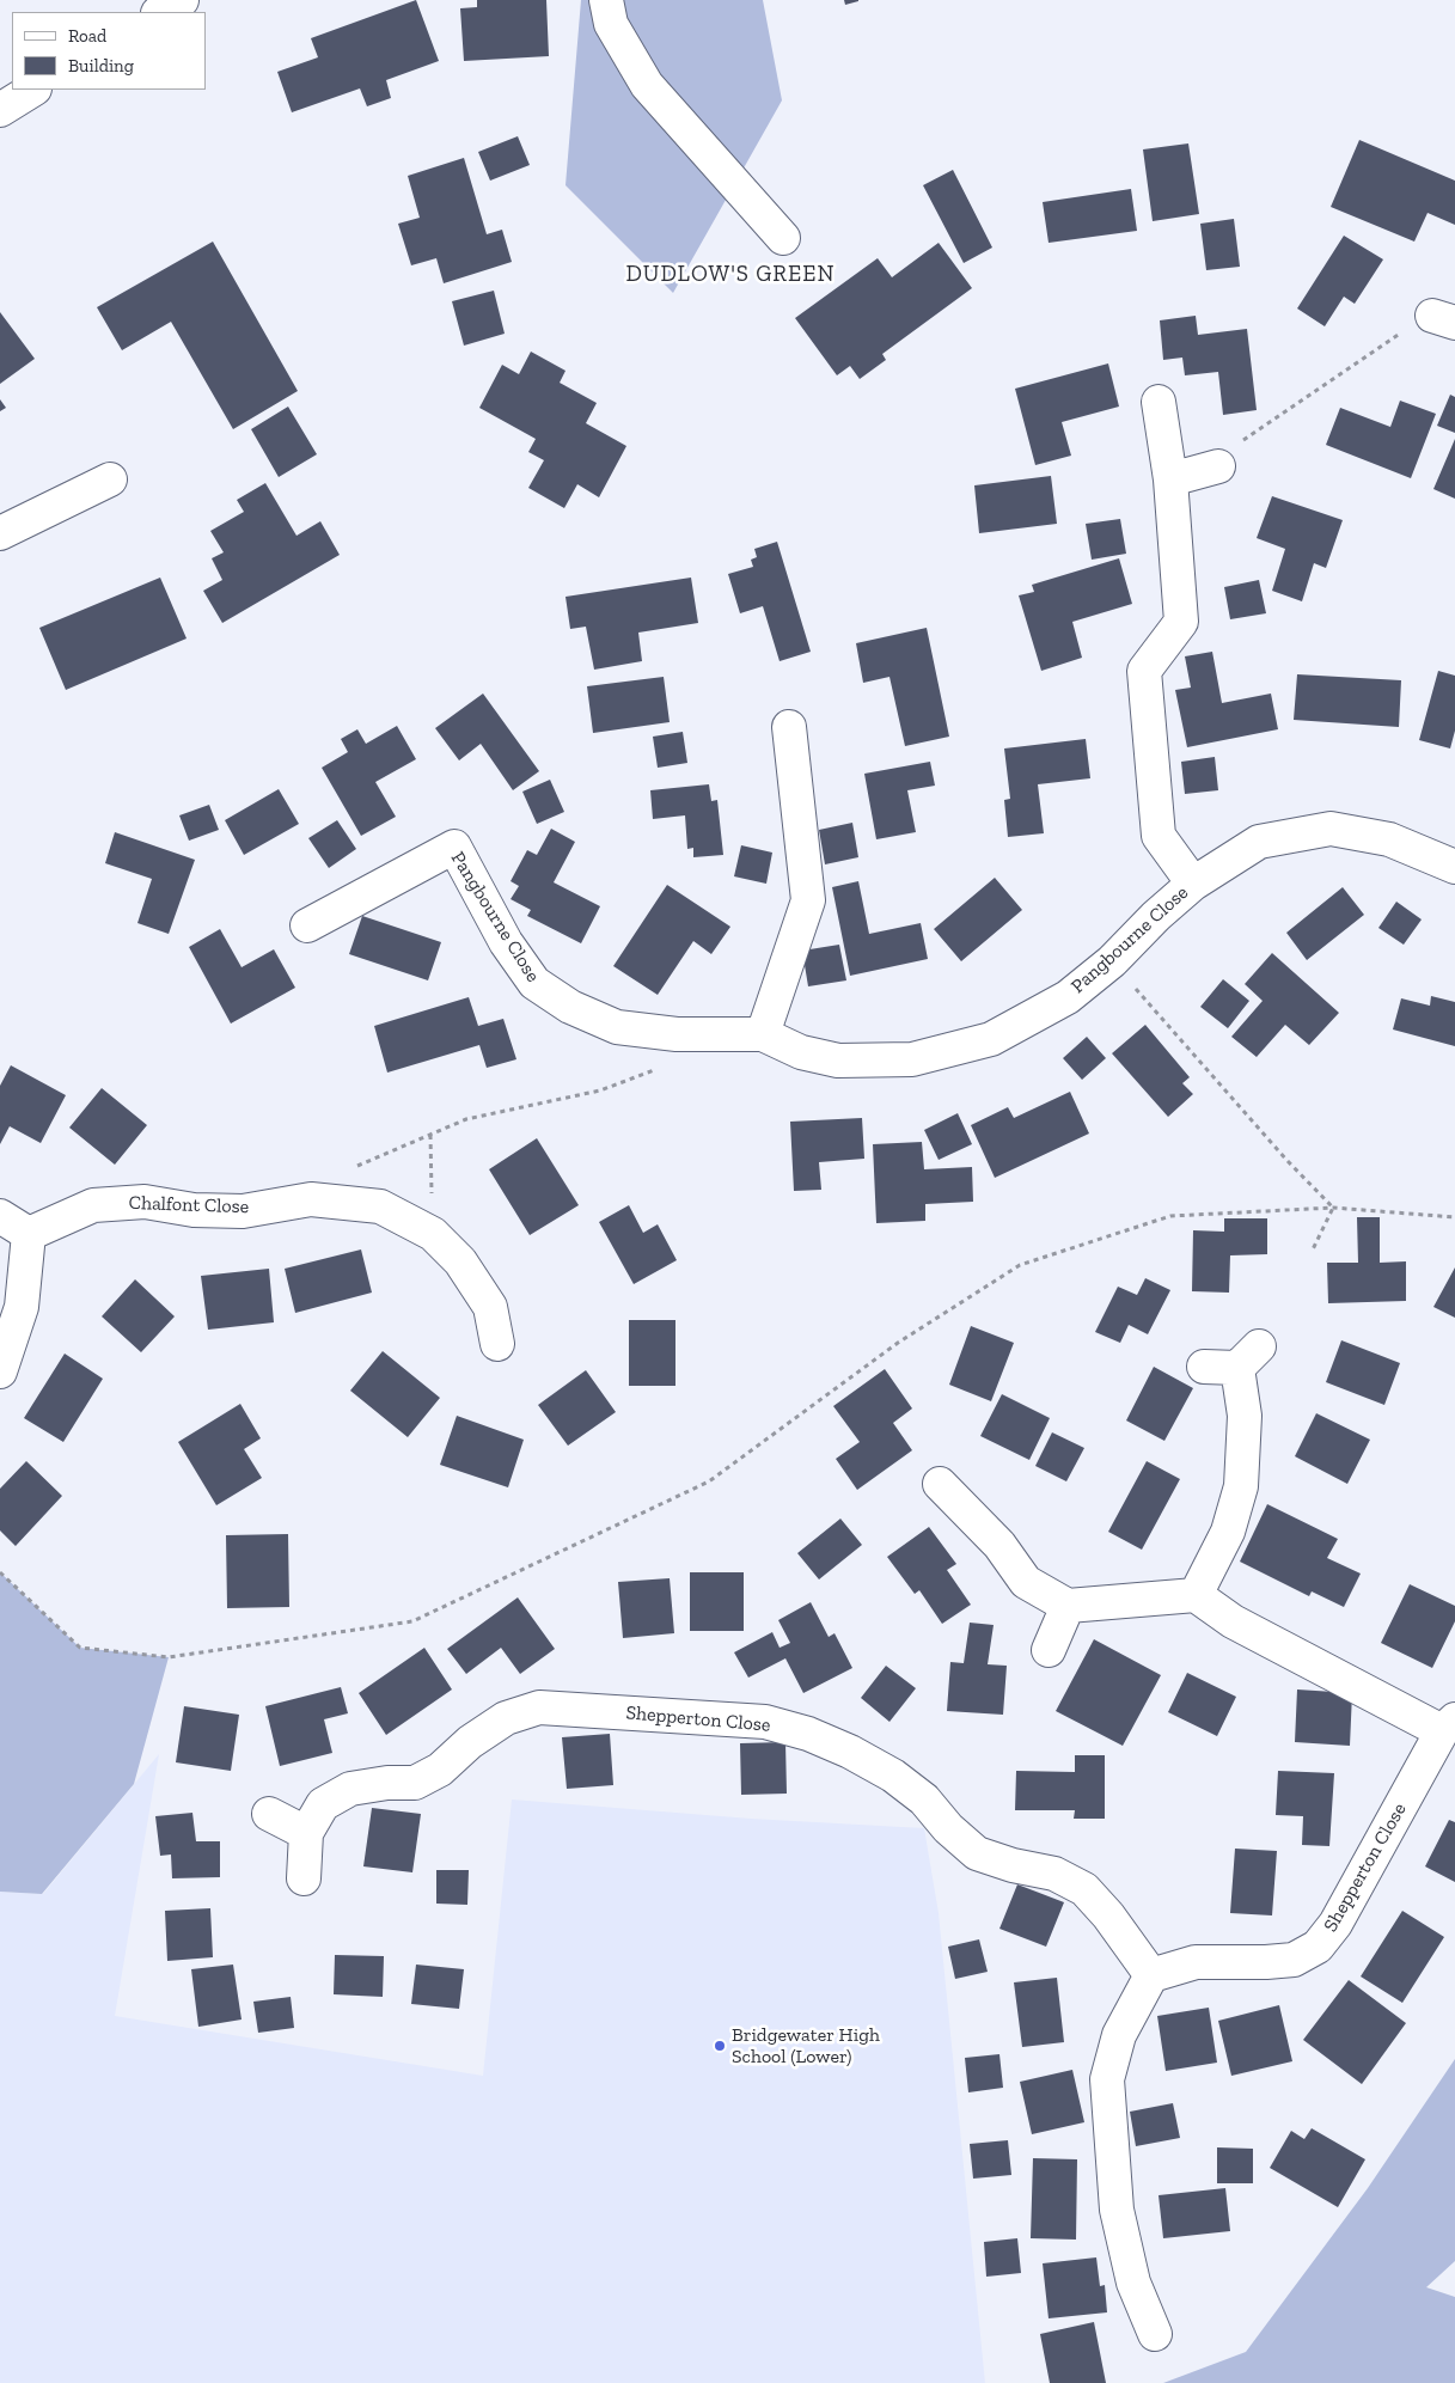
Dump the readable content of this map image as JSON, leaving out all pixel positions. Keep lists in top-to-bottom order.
{
  "streets": {
    "street": ["Pangbourne Close", "Chalfont Close", "Shepperton Close"]
  },
  "districts": ["DUDLOW'S GREEN"],
  "places": ["Bridgewater High School (Lower)"],
  "legend": ["Road", "Building"]
}
